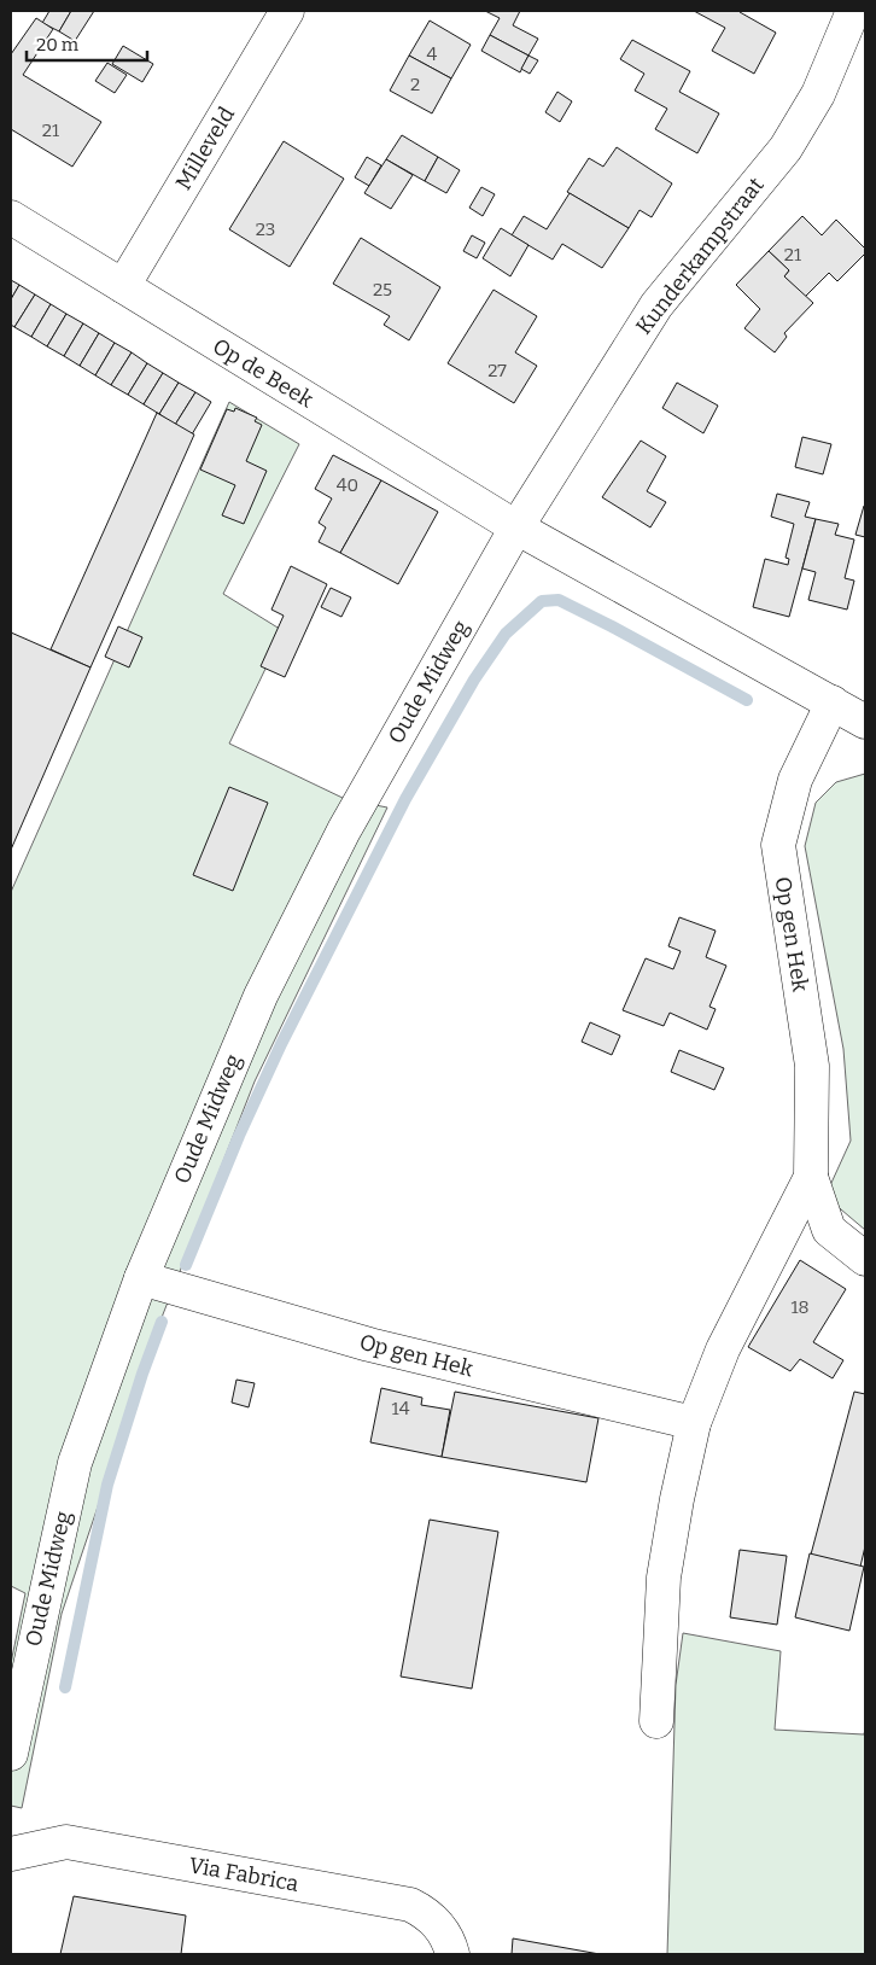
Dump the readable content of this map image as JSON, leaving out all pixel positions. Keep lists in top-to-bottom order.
{
  "streets": {
    "street": [
      "Milleveld",
      "Kunderkampstraat",
      "Op de Beek",
      "Oude Midweg",
      "Op gen Hek",
      "Via Fabrica"
    ]
  },
  "crossings": [
    ["Milleveld", "Op de Beek"],
    ["Kunderkampstraat", "Op de Beek"],
    ["Kunderkampstraat", "Oude Midweg"],
    ["Op de Beek", "Oude Midweg"],
    ["Oude Midweg", "Op gen Hek"]
  ],
  "house_numbers": [
    "4",
    "2",
    "21",
    "23",
    "21",
    "25",
    "27",
    "40",
    "18",
    "14"
  ],
  "scale_bar": "20 m"
}
